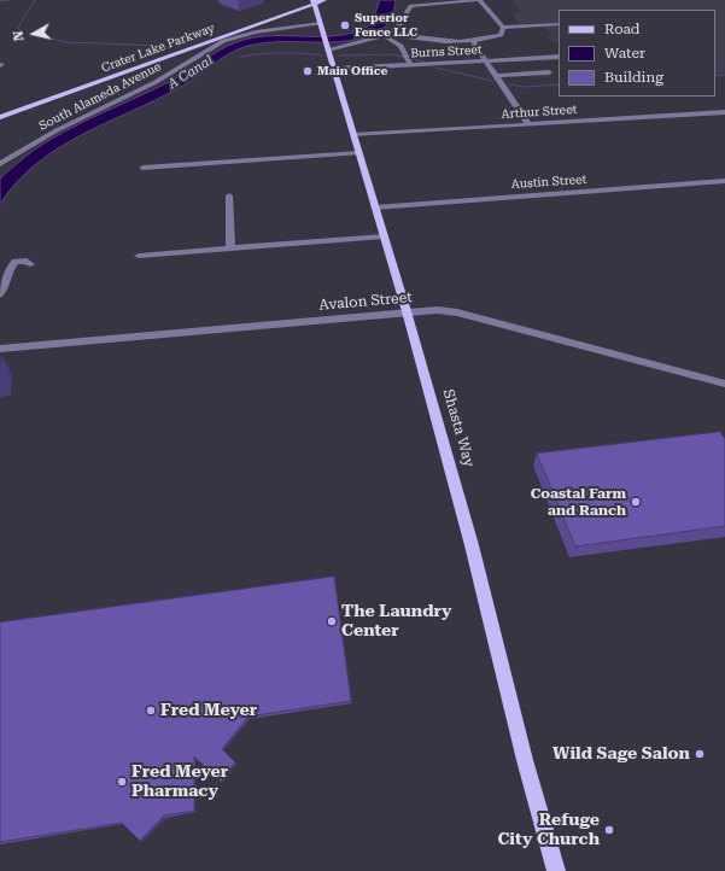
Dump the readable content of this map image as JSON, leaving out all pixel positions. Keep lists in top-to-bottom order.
{
  "streets": {
    "main road": ["Crater Lake Parkway", "Shasta Way"],
    "street": [
      "Burns Street",
      "South Alameda Avenue",
      "Arthur Street",
      "Austin Street",
      "Avalon Street"
    ]
  },
  "crossings": [
    ["Crater Lake Parkway", "Shasta Way"],
    ["Burns Street", "Shasta Way"],
    ["South Alameda Avenue", "Shasta Way"],
    ["Arthur Street", "Shasta Way"],
    ["Austin Street", "Shasta Way"],
    ["Avalon Street", "Shasta Way"]
  ],
  "water": ["A Canal"],
  "places": [
    "Superior Fence LLC",
    "Main Office",
    "Coastal Farm and Ranch",
    "The Laundry Center",
    "Fred Meyer",
    "Wild Sage Salon",
    "Fred Meyer Pharmacy",
    "Refuge City Church"
  ],
  "legend": ["Road", "Water", "Building"],
  "north": "left"
}
